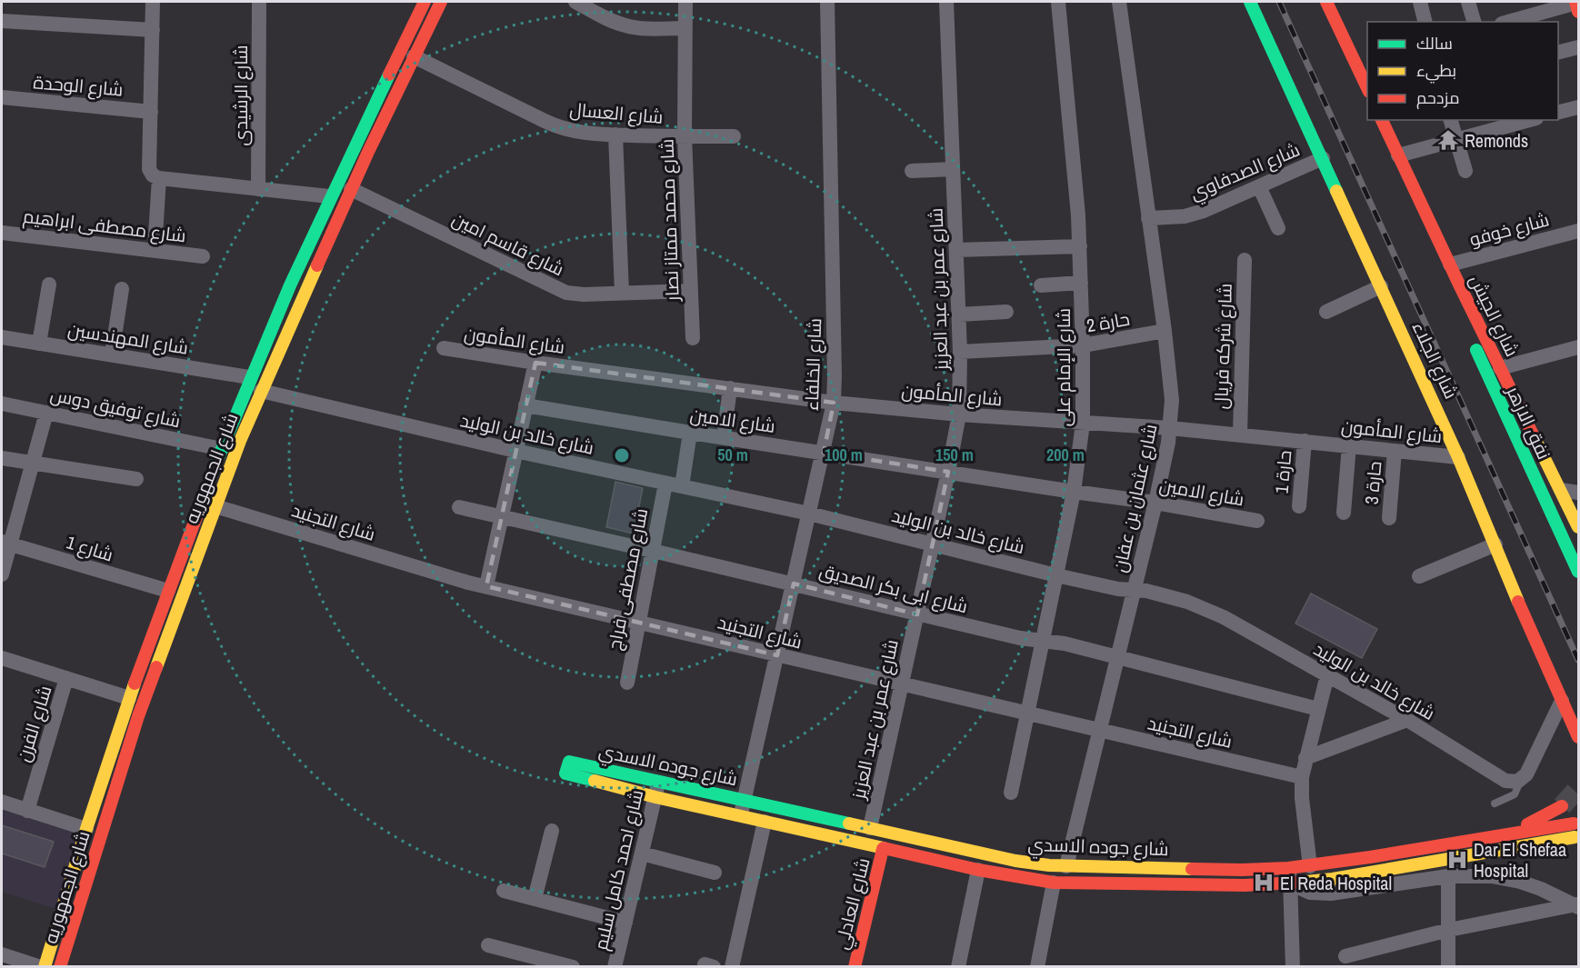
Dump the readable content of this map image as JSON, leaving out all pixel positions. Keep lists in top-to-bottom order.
{
  "streets": {
    "street": [
      "شارع الوحدة",
      "شارع الرشيدى",
      "شارع العسال",
      "شارع الصدفاوي",
      "شارع محمد ممتاز نصار",
      "شارع مصطفى ابراهيم",
      "شارع خوفو",
      "شارع قاسم امين",
      "شارع عمر بن عبد العزيز",
      "شارع الجيش",
      "حارة 2",
      "شارع المهندسين",
      "شارع المأمون",
      "شارع شركه فريال",
      "شارع الجلاء",
      "شارع الخلفاء",
      "شارع الإمام على",
      "شارع توفيق دوس",
      "شارع الامين",
      "نفق الازهر",
      "شارع خالد بن الوليد",
      "شارع الجمهوريه",
      "حارة 1",
      "حارة 3",
      "شارع عثمان بن عفان",
      "شارع التجنيد",
      "شارع 1",
      "شارع مصطفى فراج",
      "شارع ابى بكر الصديق",
      "شارع الفرن",
      "شارع جوده الاسدي",
      "شارع احمد كامل سليم",
      "شارع العادلي"
    ]
  },
  "crossings": [
    ["شارع العسال", "شارع محمد ممتاز نصار"],
    ["شارع العسال", "شارع الجمهوريه"],
    ["شارع الصدفاوي", "شارع الجلاء"],
    ["شارع الصدفاوي", "شارع عثمان بن عفان"],
    ["شارع محمد ممتاز نصار", "شارع قاسم امين"],
    ["شارع خوفو", "شارع الجيش"],
    ["شارع قاسم امين", "شارع الجمهوريه"],
    ["شارع عمر بن عبد العزيز", "حارة 2"],
    ["شارع عمر بن عبد العزيز", "شارع المأمون"],
    ["شارع عمر بن عبد العزيز", "شارع الامين"],
    ["شارع عمر بن عبد العزيز", "شارع خالد بن الوليد"],
    ["شارع عمر بن عبد العزيز", "شارع التجنيد"],
    ["شارع عمر بن عبد العزيز", "شارع ابى بكر الصديق"],
    ["شارع عمر بن عبد العزيز", "شارع جوده الاسدي"],
    ["شارع الجيش", "نفق الازهر"],
    ["حارة 2", "شارع الإمام على"],
    ["حارة 2", "شارع عثمان بن عفان"],
    ["شارع المهندسين", "شارع الجمهوريه"],
    ["شارع المأمون", "شارع شركه فريال"],
    ["شارع المأمون", "شارع الجلاء"],
    ["شارع المأمون", "شارع الخلفاء"],
    ["شارع المأمون", "شارع الإمام على"],
    ["شارع المأمون", "حارة 1"],
    ["شارع المأمون", "حارة 3"],
    ["شارع المأمون", "شارع عثمان بن عفان"],
    ["شارع الخلفاء", "شارع الامين"],
    ["شارع الخلفاء", "شارع خالد بن الوليد"],
    ["شارع الخلفاء", "شارع التجنيد"],
    ["شارع الخلفاء", "شارع ابى بكر الصديق"],
    ["شارع الخلفاء", "شارع جوده الاسدي"],
    ["شارع الإمام على", "شارع الامين"],
    ["شارع الإمام على", "شارع خالد بن الوليد"],
    ["شارع الإمام على", "شارع التجنيد"],
    ["شارع الإمام على", "شارع ابى بكر الصديق"],
    ["شارع توفيق دوس", "شارع الجمهوريه"],
    ["شارع الامين", "شارع عثمان بن عفان"],
    ["شارع خالد بن الوليد", "شارع الجمهوريه"],
    ["شارع خالد بن الوليد", "شارع عثمان بن عفان"],
    ["شارع خالد بن الوليد", "شارع مصطفى فراج"],
    ["شارع الجمهوريه", "شارع التجنيد"],
    ["شارع الجمهوريه", "شارع 1"],
    ["شارع عثمان بن عفان", "شارع التجنيد"],
    ["شارع عثمان بن عفان", "شارع ابى بكر الصديق"],
    ["شارع عثمان بن عفان", "شارع جوده الاسدي"],
    ["شارع التجنيد", "شارع مصطفى فراج"],
    ["شارع مصطفى فراج", "شارع ابى بكر الصديق"],
    ["شارع جوده الاسدي", "شارع احمد كامل سليم"],
    ["شارع جوده الاسدي", "شارع العادلي"]
  ],
  "places": {
    "temple": ["Remonds"],
    "hospital": ["Dar El Shefaa Hospital", "El Reda Hospital"]
  },
  "legend": ["سالك", "بطيء", "مزدحم"],
  "rings": [
    "50 m",
    "100 m",
    "150 m",
    "200 m"
  ]
}
